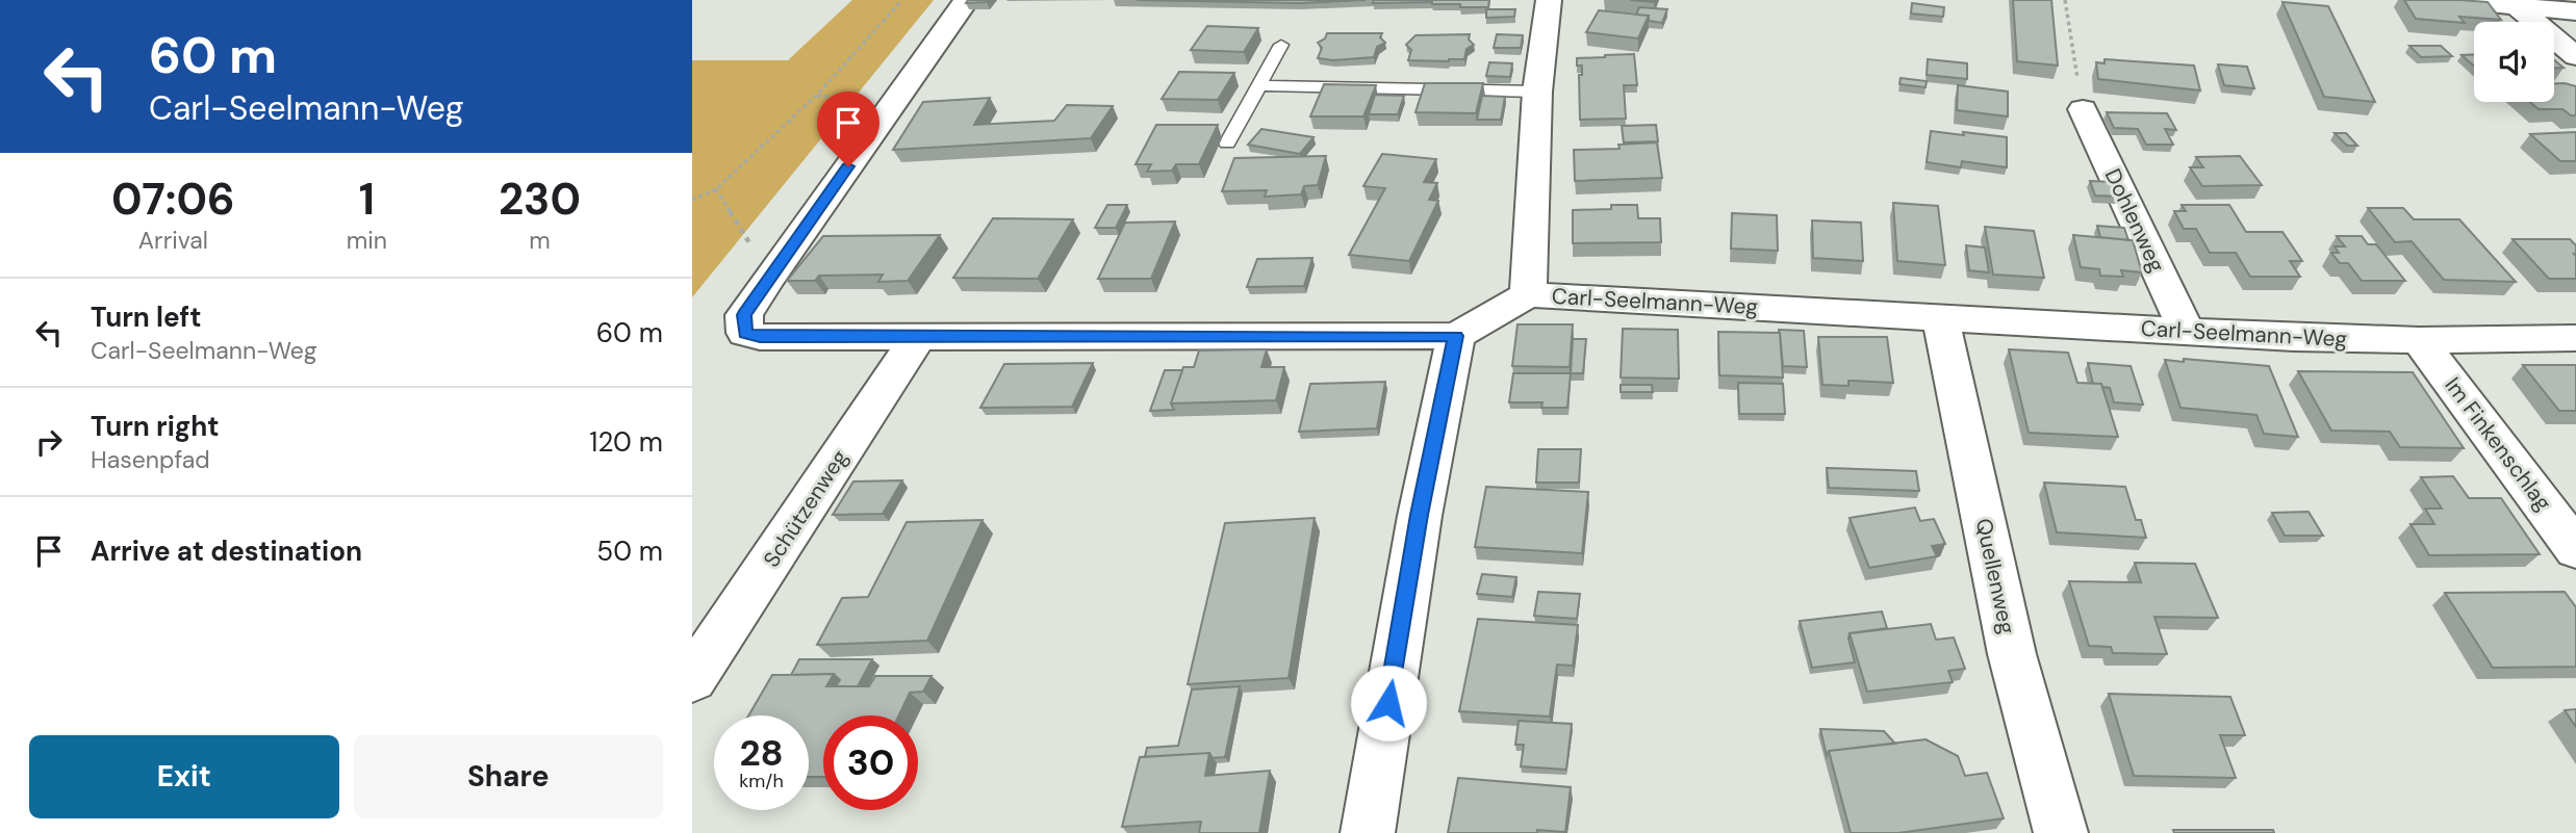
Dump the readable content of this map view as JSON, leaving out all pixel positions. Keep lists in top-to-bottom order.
{
  "streets": {
    "street": [
      "Dohlenweg",
      "Carl-Seelmann-Weg",
      "Im Finkenschlag",
      "Schützenweg",
      "Quellenweg"
    ]
  },
  "crossings": [
    ["Dohlenweg", "Carl-Seelmann-Weg"],
    ["Carl-Seelmann-Weg", "Im Finkenschlag"],
    ["Carl-Seelmann-Weg", "Schützenweg"],
    ["Carl-Seelmann-Weg", "Quellenweg"]
  ],
  "page": {
    "turn": ["60 m", "Carl-Seelmann-Weg"],
    "eta": [
      "07:06",
      "Arrival",
      "1",
      "min",
      "230",
      "m"
    ],
    "list": [
      {
        "name": "Turn left",
        "note": "Carl-Seelmann-Weg",
        "value": "60 m"
      },
      {
        "name": "Turn right",
        "note": "Hasenpfad",
        "value": "120 m"
      },
      {
        "name": "Arrive at destination",
        "value": "50 m"
      }
    ],
    "speed": "28 km/h",
    "limit": "30",
    "buttons": ["Exit", "Share"]
  }
}
